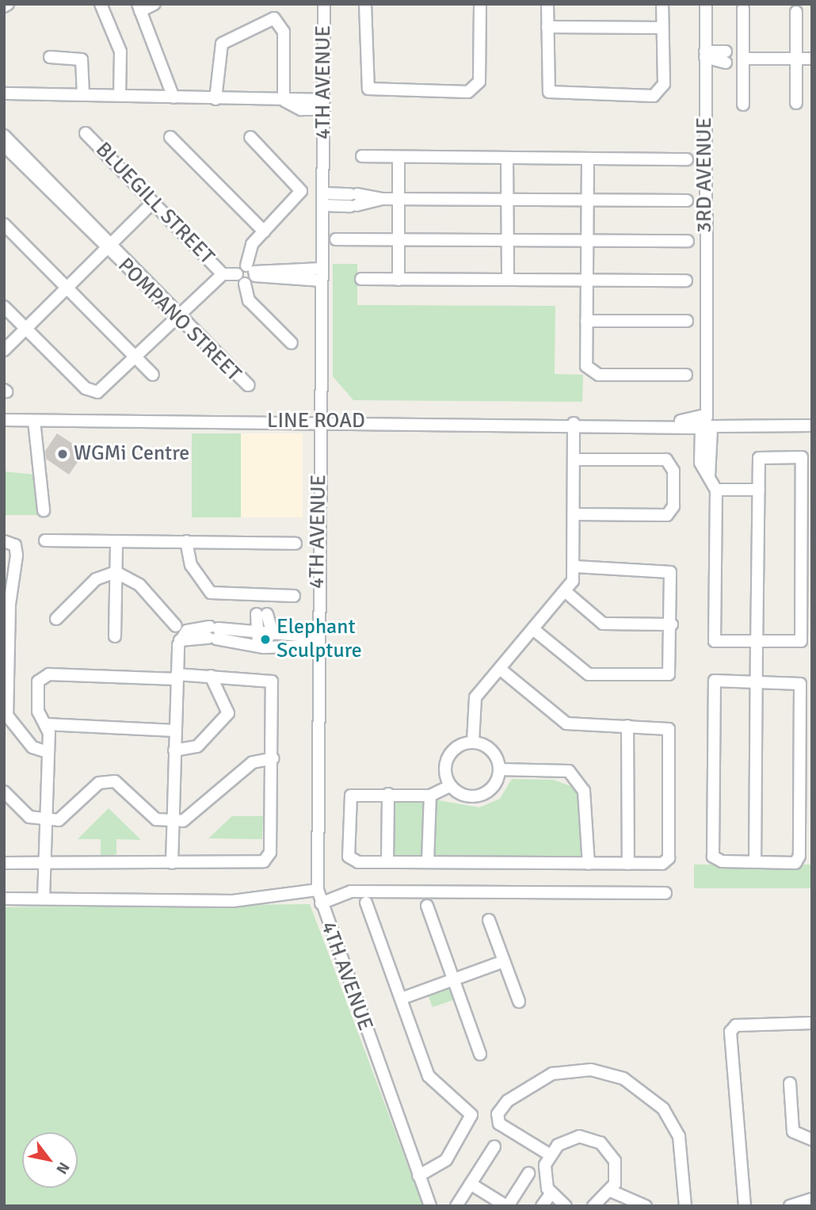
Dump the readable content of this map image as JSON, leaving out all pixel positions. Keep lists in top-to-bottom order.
{
  "streets": {
    "street": [
      "4TH AVENUE",
      "3RD AVENUE",
      "BLUEGILL STREET",
      "POMPANO STREET",
      "LINE ROAD"
    ]
  },
  "crossings": [
    ["4TH AVENUE", "LINE ROAD"],
    ["3RD AVENUE", "LINE ROAD"]
  ],
  "places": ["WGMi Centre", "Elephant Sculpture"],
  "north": "bottom right"
}
